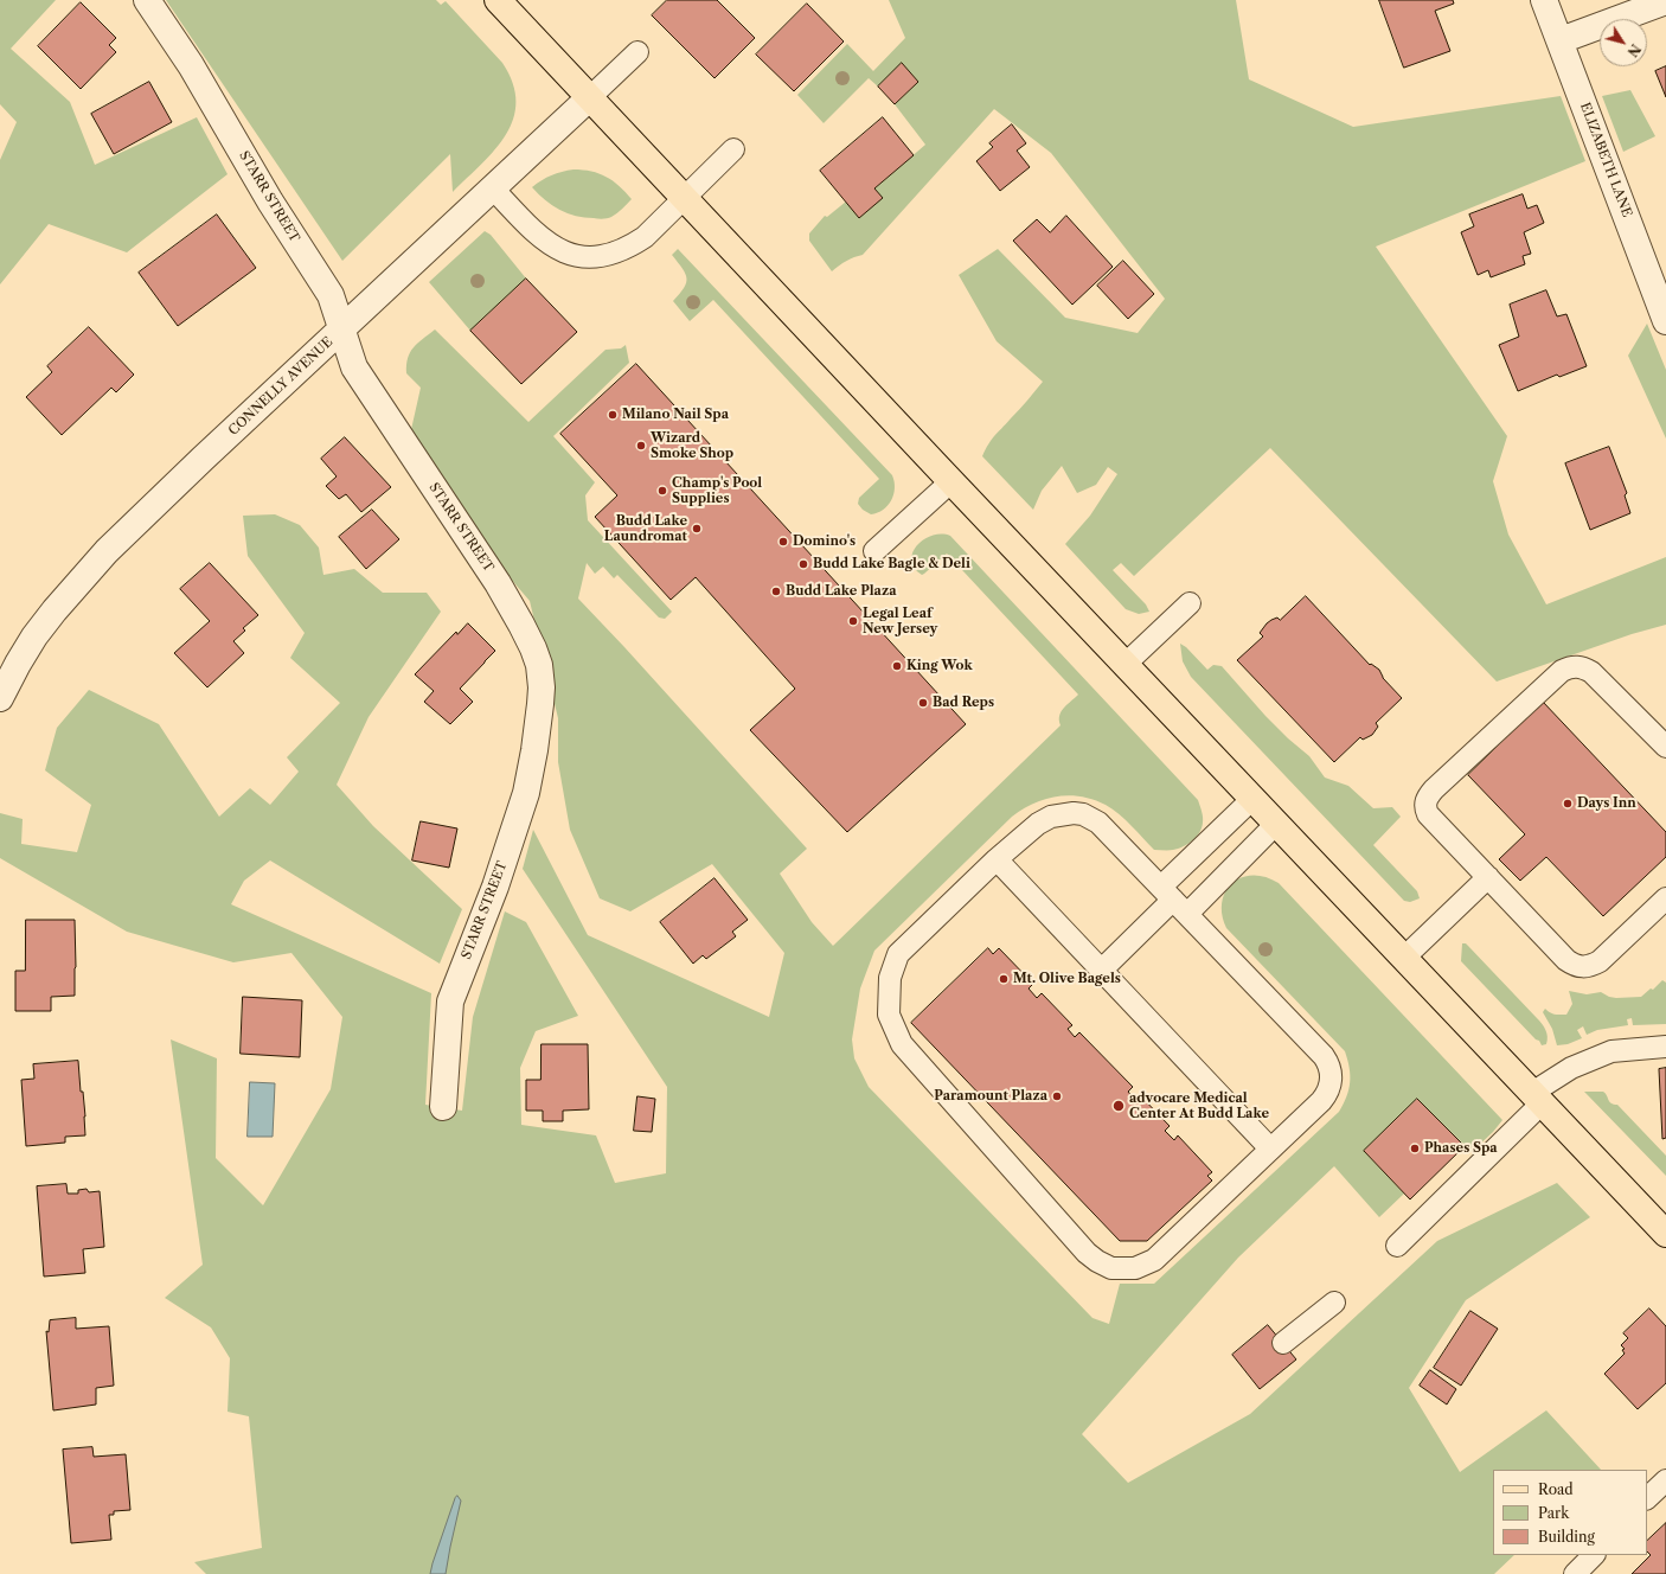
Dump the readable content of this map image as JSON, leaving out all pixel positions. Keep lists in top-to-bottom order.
{
  "streets": {
    "street": ["ELIZABETH LANE", "STARR STREET", "CONNELLY AVENUE"]
  },
  "crossings": [
    ["STARR STREET", "CONNELLY AVENUE"]
  ],
  "places": [
    "Milano Nail Spa",
    "Wizard Smoke Shop",
    "Champ's Pool Supplies",
    "Budd Lake Laundromat",
    "Domino's",
    "Budd Lake Bagle & Deli",
    "Budd Lake Plaza",
    "Legal Leaf New Jersey",
    "King Wok",
    "Bad Reps",
    "Days Inn",
    "Mt. Olive Bagels",
    "Paramount Plaza",
    "advocare Medical Center At Budd Lake",
    "Phases Spa"
  ],
  "legend": ["Road", "Park", "Building"],
  "north": "bottom right"
}
